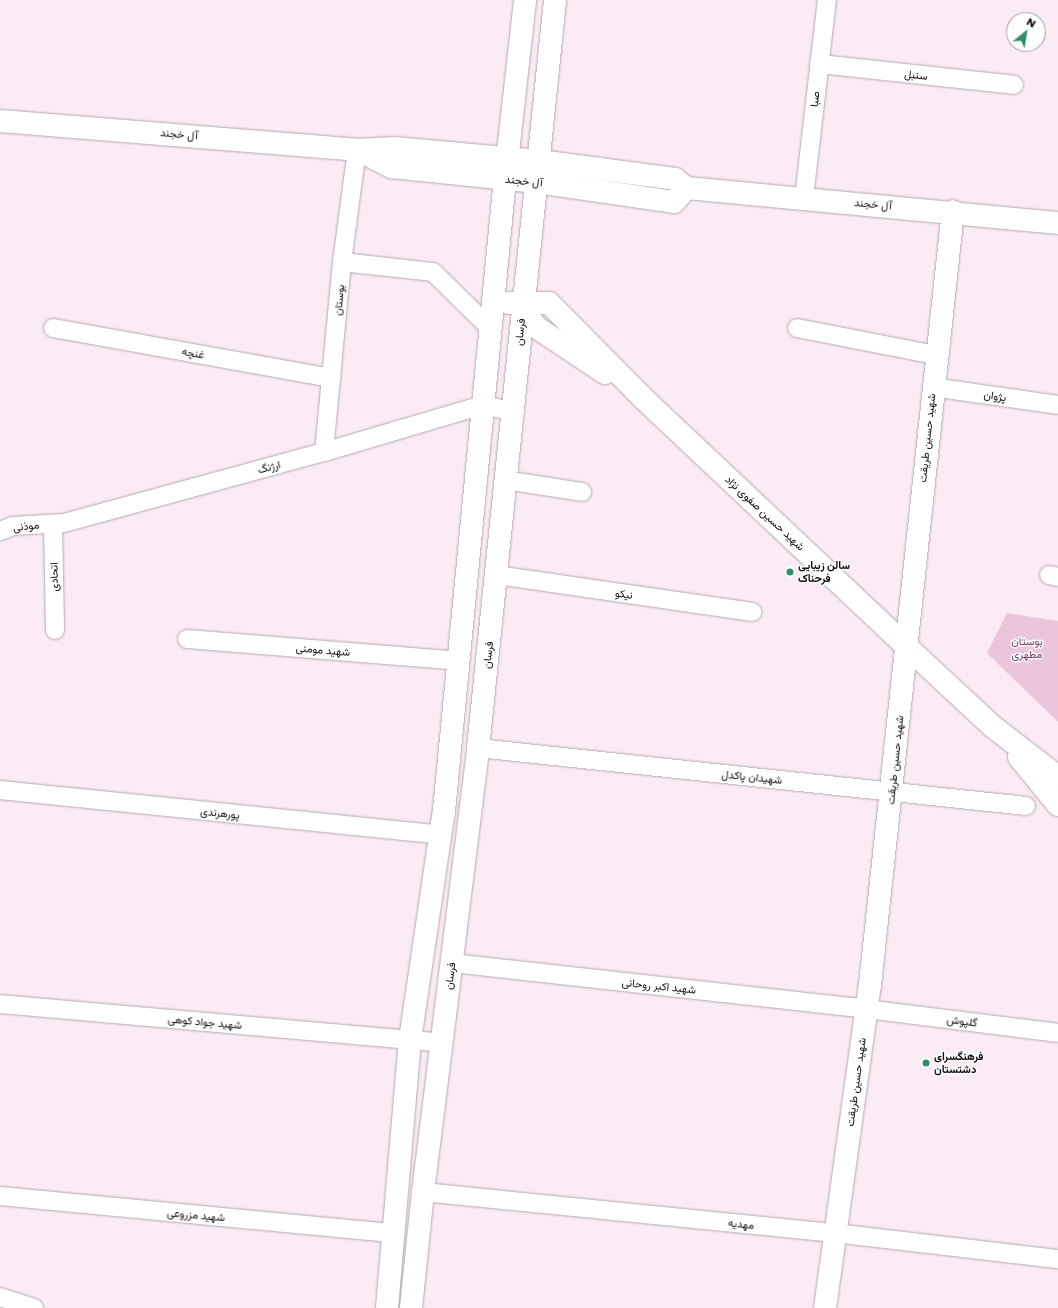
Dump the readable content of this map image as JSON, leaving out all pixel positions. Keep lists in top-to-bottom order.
{
  "streets": {
    "street": [
      "سنبل",
      "صبا",
      "آل خجند",
      "بوستان",
      "فرسان",
      "غنچه",
      "پژوان",
      "شهید حسین طریقت",
      "ارژنگ",
      "شهید حسین صفوی نژاد",
      "موذنی",
      "اتحادی",
      "نیکو",
      "شهید مومنی",
      "شهیدان پاکدل",
      "پورهرندی",
      "شهید اکبر روحانی",
      "گلپوش",
      "شهید جواد کوهی",
      "شهید مزروعی",
      "مهدیه"
    ]
  },
  "crossings": [
    ["سنبل", "صبا"],
    ["صبا", "آل خجند"],
    ["آل خجند", "بوستان"],
    ["آل خجند", "فرسان"],
    ["آل خجند", "شهید حسین طریقت"],
    ["بوستان", "غنچه"],
    ["بوستان", "ارژنگ"],
    ["فرسان", "شهید حسین صفوی نژاد"],
    ["فرسان", "نیکو"],
    ["فرسان", "شهیدان پاکدل"],
    ["فرسان", "شهید اکبر روحانی"],
    ["فرسان", "شهید جواد کوهی"],
    ["فرسان", "مهدیه"],
    ["پژوان", "شهید حسین طریقت"],
    ["شهید حسین طریقت", "شهید حسین صفوی نژاد"],
    ["شهید حسین طریقت", "شهیدان پاکدل"],
    ["شهید حسین طریقت", "شهید اکبر روحانی"],
    ["شهید حسین طریقت", "گلپوش"],
    ["شهید حسین طریقت", "مهدیه"],
    ["ارژنگ", "موذنی"],
    ["ارژنگ", "اتحادی"],
    ["موذنی", "اتحادی"],
    ["شهید اکبر روحانی", "گلپوش"]
  ],
  "parks": ["بوستان مطهری"],
  "places": ["سالن زیبایی فرحناک", "فرهنگسرای دشتستان"],
  "north": "top right"
}
